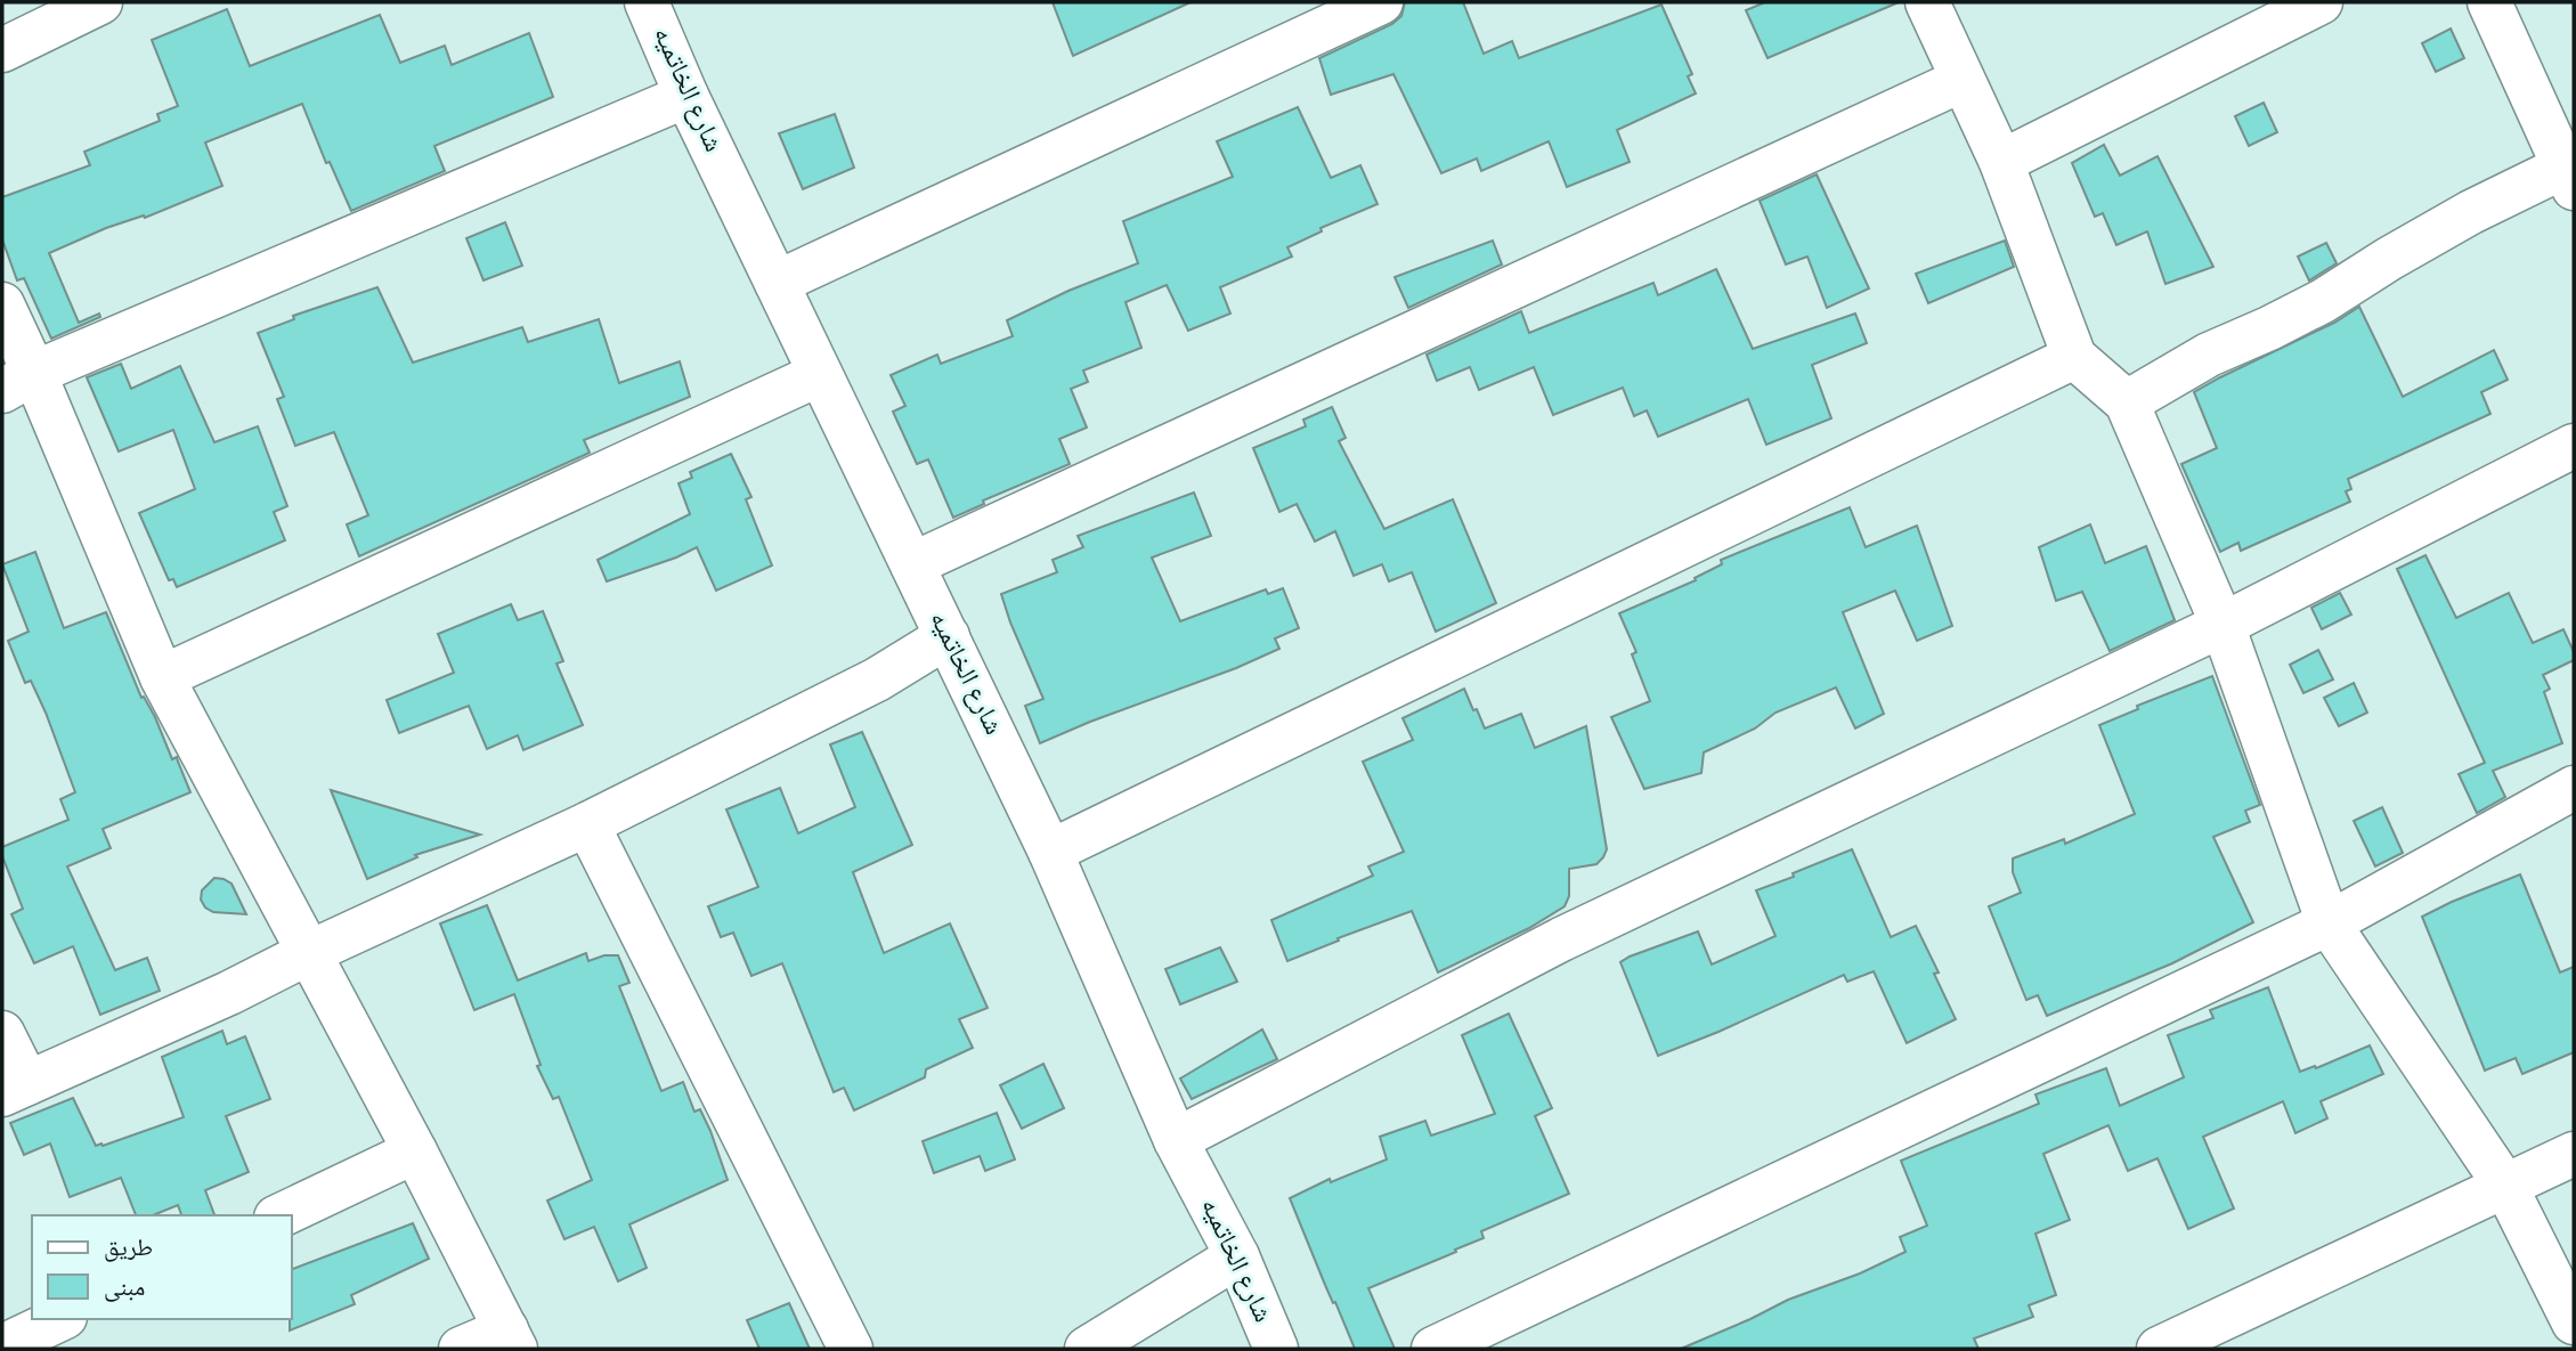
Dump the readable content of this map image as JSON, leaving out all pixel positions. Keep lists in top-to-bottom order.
{
  "streets": {
    "street": ["شارع الخاتميه"]
  },
  "legend": ["طريق", "مبنى"]
}
